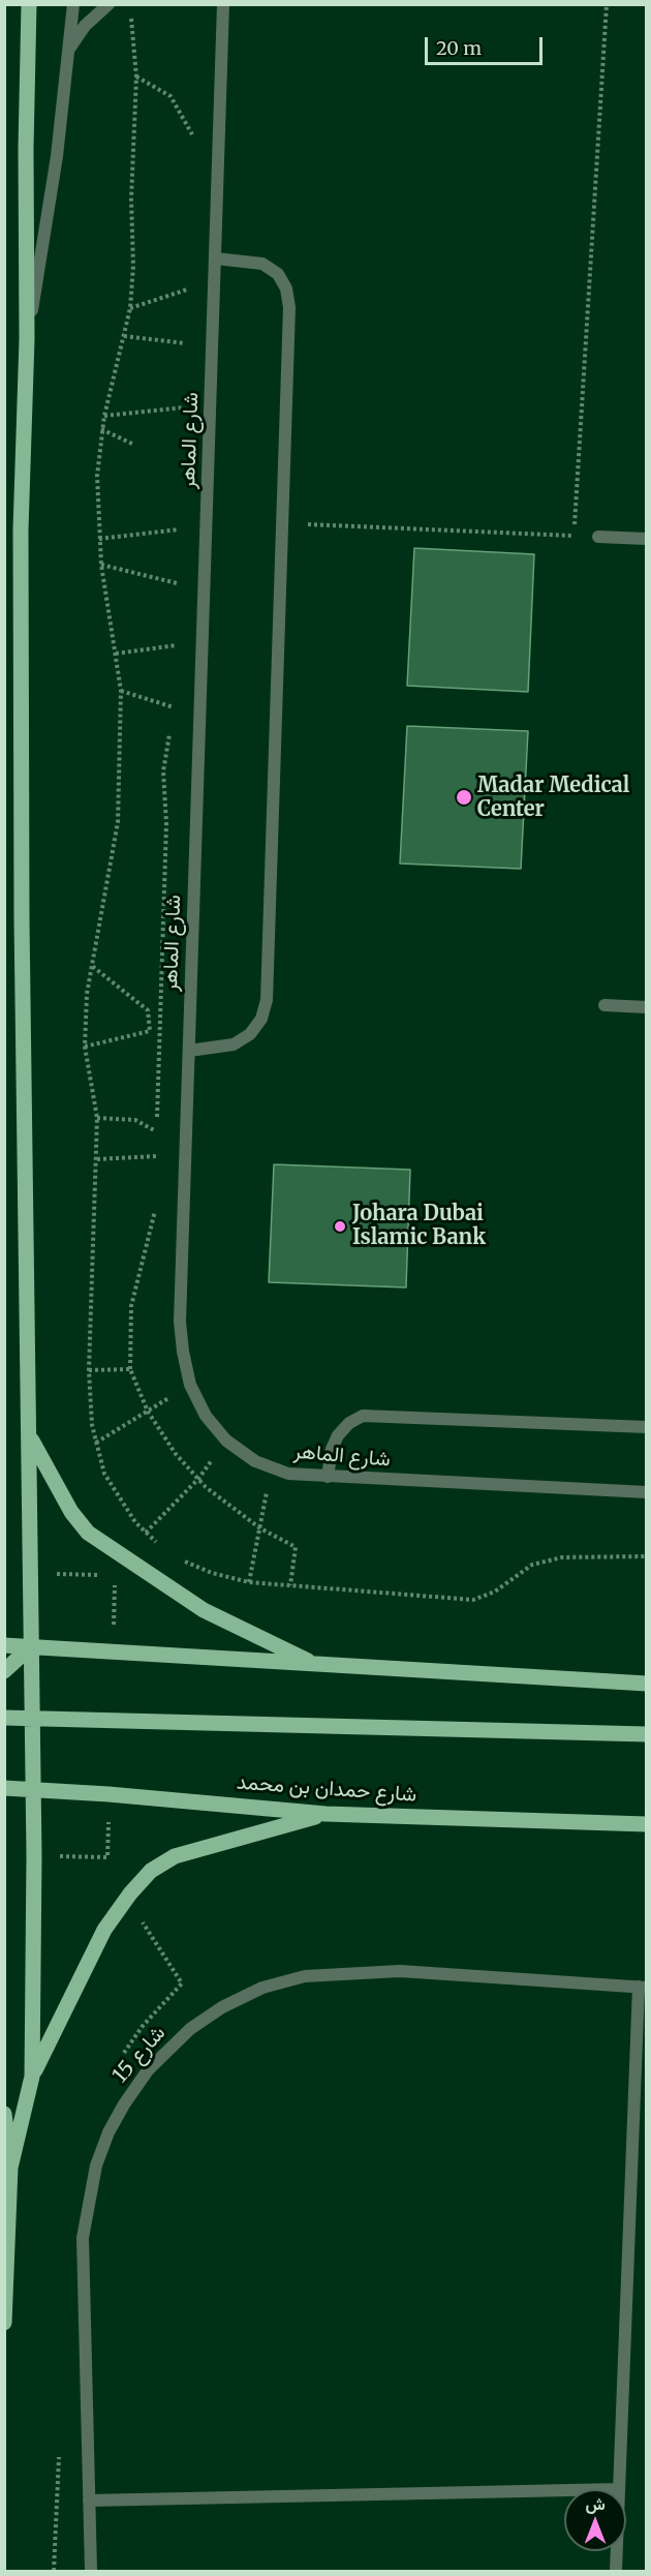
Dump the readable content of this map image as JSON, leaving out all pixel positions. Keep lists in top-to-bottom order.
{
  "streets": {
    "main road": ["شارع حمدان بن محمد"],
    "street": ["شارع الماهر", "شارع 15"]
  },
  "places": ["Madar Medical Center", "Johara Dubai Islamic Bank"],
  "scale_bar": "20 m",
  "north": "top"
}
